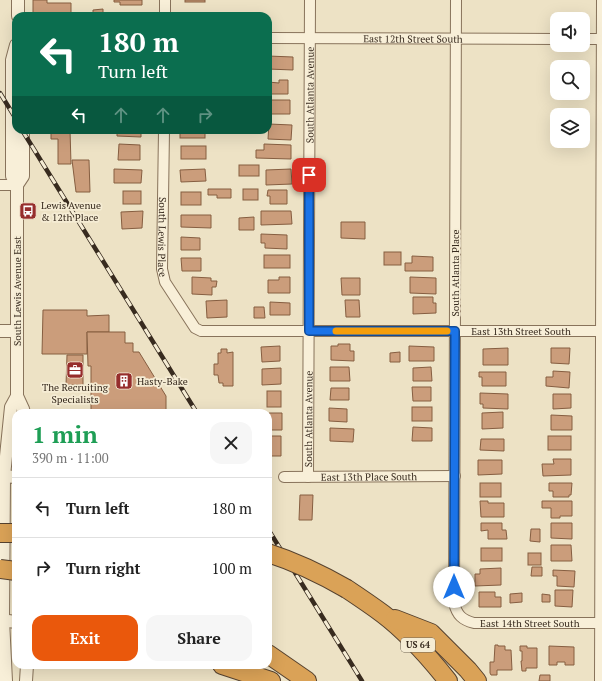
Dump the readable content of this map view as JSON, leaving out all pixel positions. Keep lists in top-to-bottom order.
{
  "streets": {
    "highway": ["US 64"],
    "street": [
      "East 12th Street South",
      "South Atlanta Avenue",
      "South Lewis Place",
      "South Atlanta Place",
      "South Lewis Avenue East",
      "East 13th Street South",
      "East 13th Place South",
      "East 14th Street South"
    ]
  },
  "crossings": [
    ["East 12th Street South", "South Atlanta Avenue"],
    ["East 12th Street South", "South Atlanta Place"],
    ["South Atlanta Avenue", "East 13th Street South"],
    ["South Atlanta Avenue", "East 13th Place South"],
    ["South Lewis Place", "East 13th Street South"],
    ["South Atlanta Place", "East 13th Street South"],
    ["South Atlanta Place", "East 13th Place South"],
    ["South Atlanta Place", "East 14th Street South"]
  ],
  "places": {
    "bus stop": ["Lewis Avenue & 12th Place"],
    "office": ["The Recruiting Specialists"],
    "building": ["Hasty-Bake"]
  },
  "page": {
    "turn": ["180 m", "Turn left"],
    "heading": ["1 min", "390 m · 11:00"],
    "list": [
      {
        "name": "Turn left",
        "value": "180 m"
      },
      {
        "name": "Turn right",
        "value": "100 m"
      }
    ],
    "buttons": ["Exit", "Share"]
  }
}
